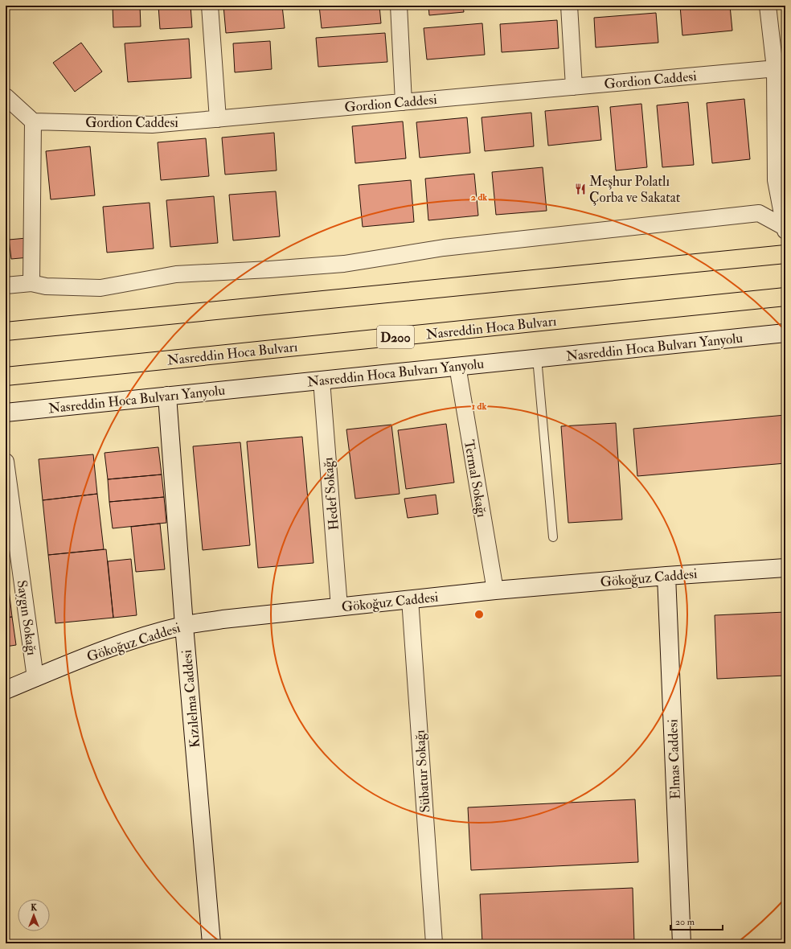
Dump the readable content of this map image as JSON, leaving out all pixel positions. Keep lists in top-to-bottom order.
{
  "streets": {
    "highway": ["Nasreddin Hoca Bulvarı", "D200"],
    "street": [
      "Gordion Caddesi",
      "Nasreddin Hoca Bulvarı Yanyolu",
      "Termal Sokağı",
      "Hedef Sokağı",
      "Gökoğuz Caddesi",
      "Saygın Sokağı",
      "Kızılelma Caddesi",
      "Elmas Caddesi",
      "Sübatur Sokağı"
    ]
  },
  "crossings": [
    ["Nasreddin Hoca Bulvarı Yanyolu", "Termal Sokağı"],
    ["Nasreddin Hoca Bulvarı Yanyolu", "Hedef Sokağı"],
    ["Nasreddin Hoca Bulvarı Yanyolu", "Kızılelma Caddesi"],
    ["Termal Sokağı", "Gökoğuz Caddesi"],
    ["Hedef Sokağı", "Gökoğuz Caddesi"],
    ["Gökoğuz Caddesi", "Saygın Sokağı"],
    ["Gökoğuz Caddesi", "Kızılelma Caddesi"],
    ["Gökoğuz Caddesi", "Elmas Caddesi"],
    ["Gökoğuz Caddesi", "Sübatur Sokağı"]
  ],
  "places": {
    "restaurant": ["Meşhur Polatlı Çorba ve Sakatat"]
  },
  "scale_bar": "20 m",
  "north": "top",
  "rings": ["2 dk", "1 dk"]
}
